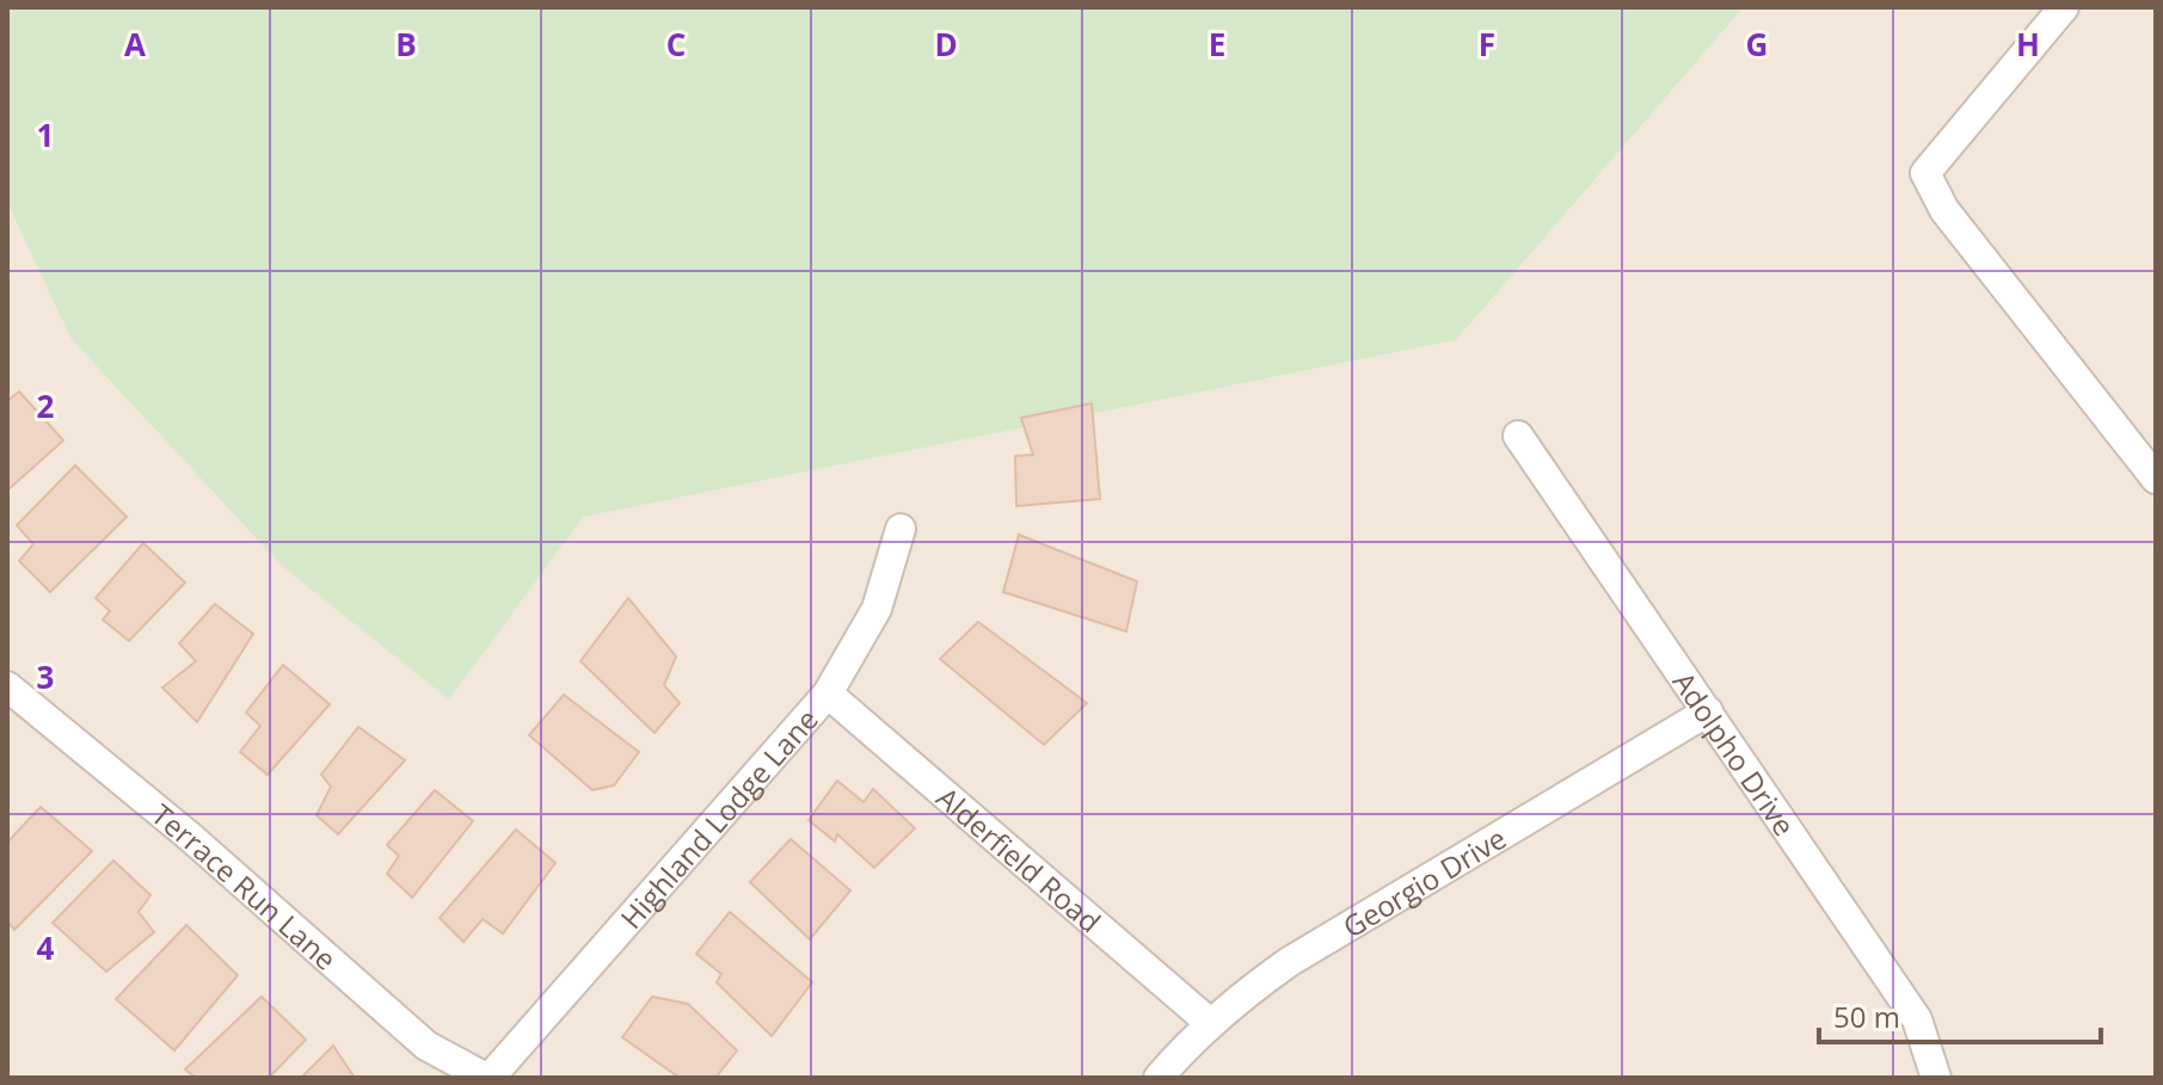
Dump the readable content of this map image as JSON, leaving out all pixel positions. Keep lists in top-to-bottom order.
{
  "streets": {
    "street": [
      "Adolpho Drive",
      "Highland Lodge Lane",
      "Alderfield Road",
      "Georgio Drive",
      "Terrace Run Lane"
    ]
  },
  "crossings": [
    ["Adolpho Drive", "Georgio Drive"],
    ["Highland Lodge Lane", "Alderfield Road"],
    ["Highland Lodge Lane", "Terrace Run Lane"],
    ["Alderfield Road", "Georgio Drive"]
  ],
  "scale_bar": "50 m",
  "grid": {
    "columns": [
      "A",
      "B",
      "C",
      "D",
      "E",
      "F",
      "G",
      "H"
    ],
    "rows": [
      "1",
      "2",
      "3",
      "4"
    ]
  }
}
